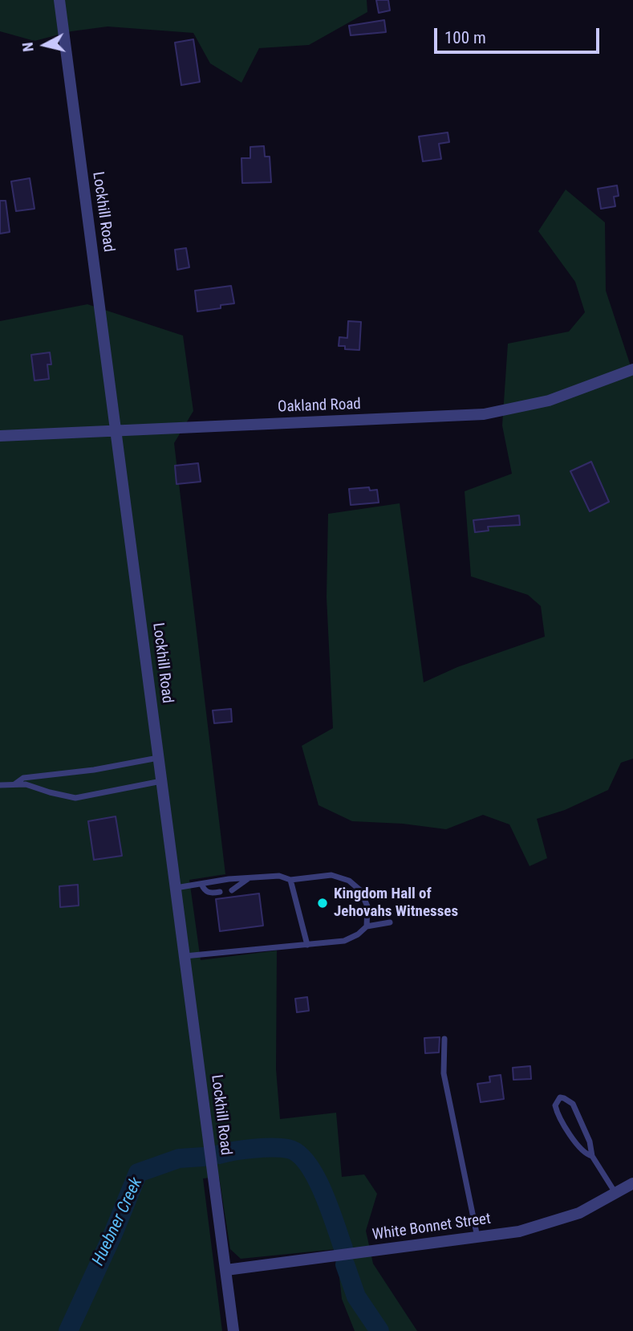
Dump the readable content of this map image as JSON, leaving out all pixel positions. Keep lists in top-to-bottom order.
{
  "streets": {
    "street": ["Lockhill Road", "Oakland Road", "White Bonnet Street"]
  },
  "crossings": [
    ["Lockhill Road", "Oakland Road"],
    ["Lockhill Road", "White Bonnet Street"]
  ],
  "water": ["Huebner Creek"],
  "places": ["Kingdom Hall of Jehovahs Witnesses"],
  "scale_bar": "100 m",
  "north": "left"
}
